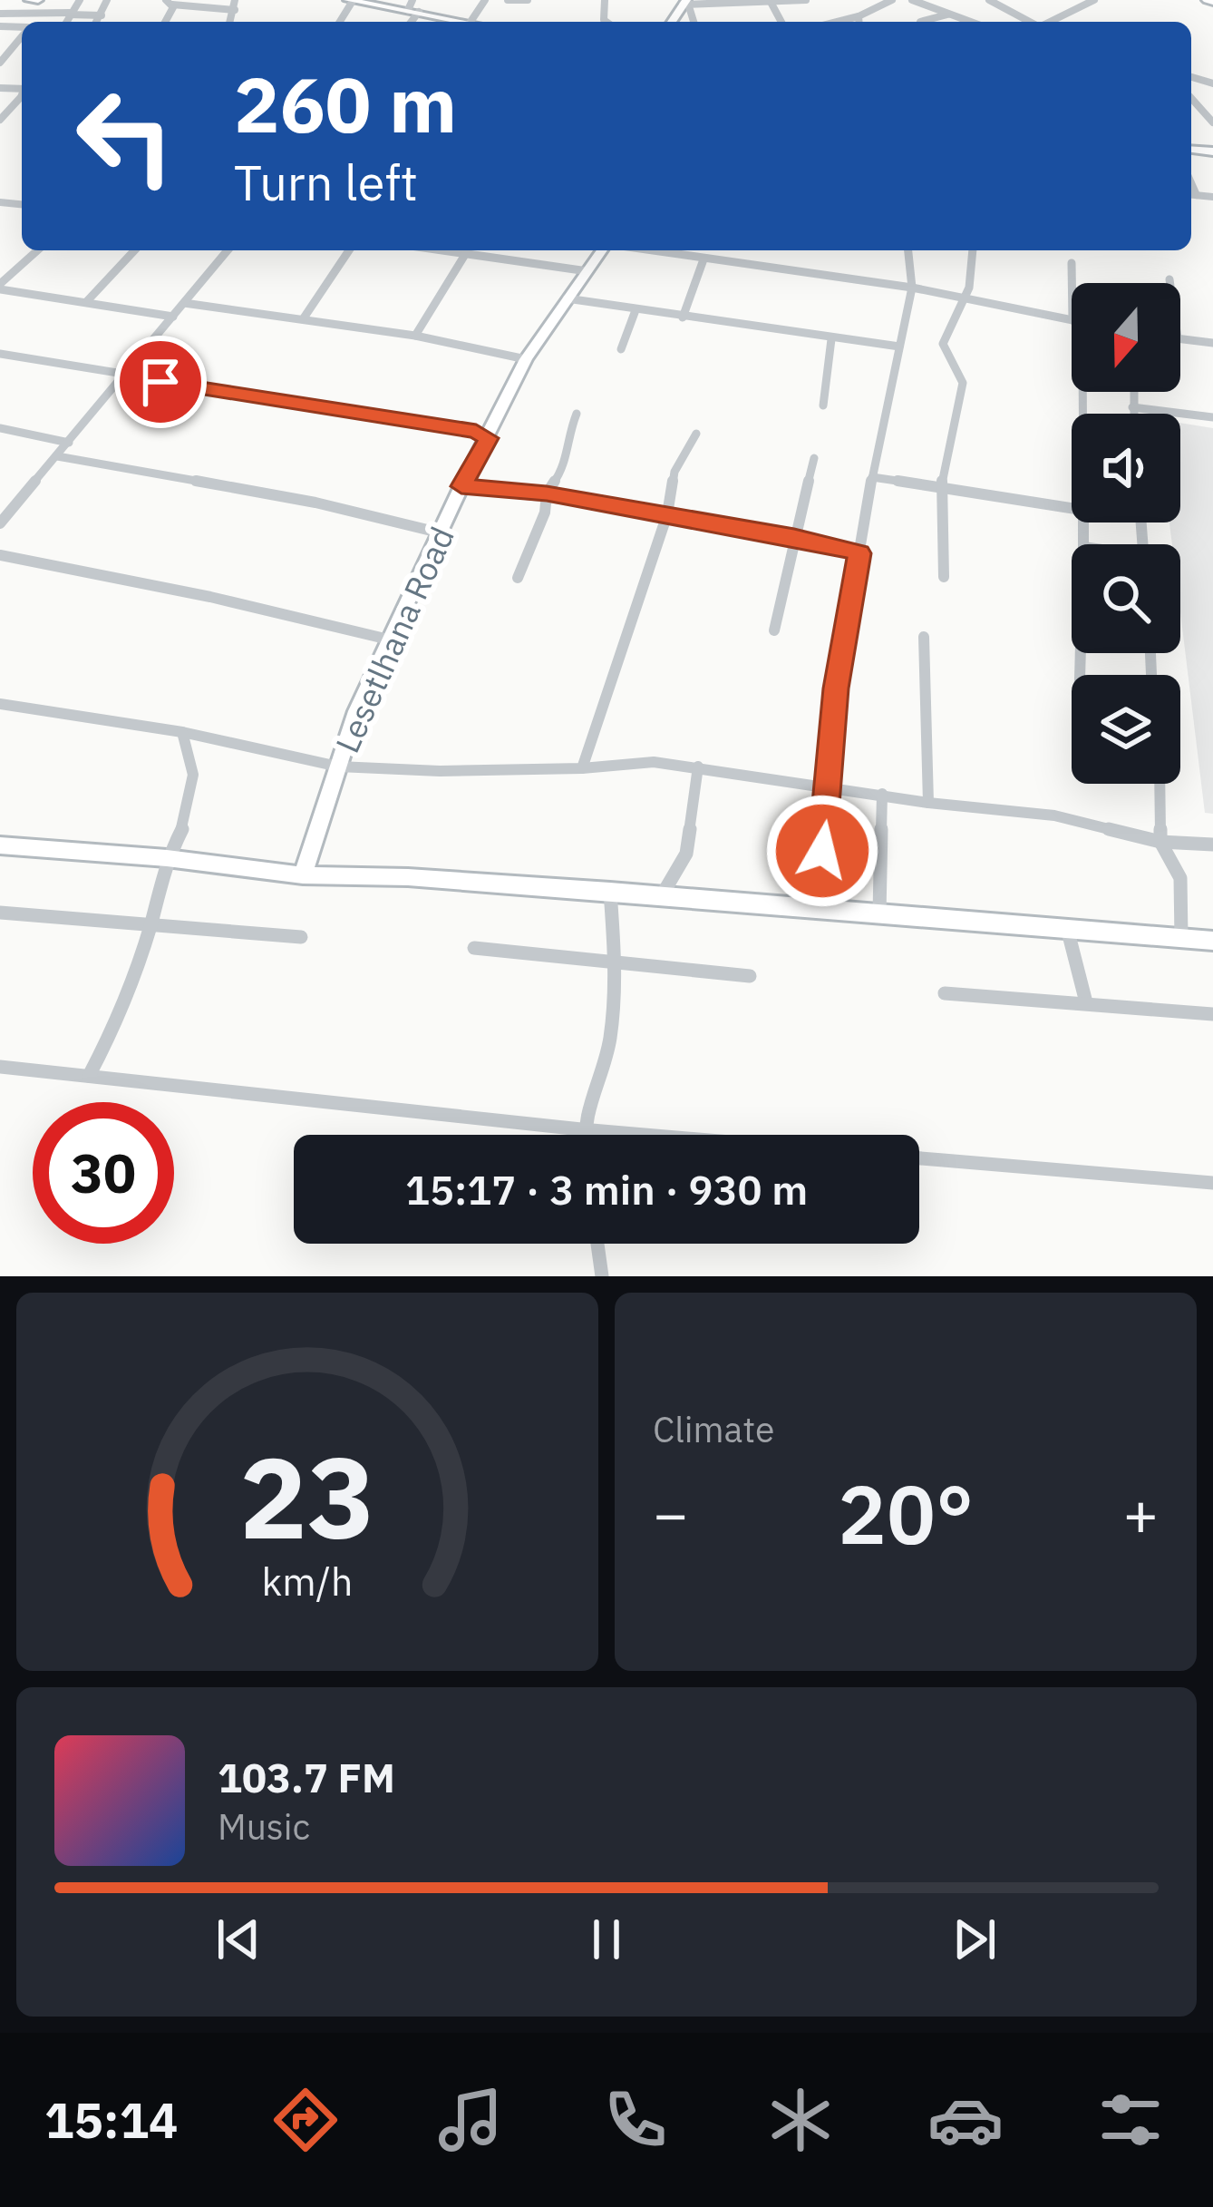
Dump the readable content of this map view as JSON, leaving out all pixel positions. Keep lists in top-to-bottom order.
{
  "streets": {
    "street": ["Lesetlhana Road"]
  },
  "north": "bottom",
  "page": {
    "turn": ["260 m", "Turn left"],
    "limit": "30",
    "trip": "15:17 · 3 min · 930 m",
    "tile": "Climate",
    "heat": ["−", "20°", "+"],
    "song": ["103.7 FM", "Music"],
    "tabs": "15:14",
    "gauge": ["23", "km/h"]
  }
}
